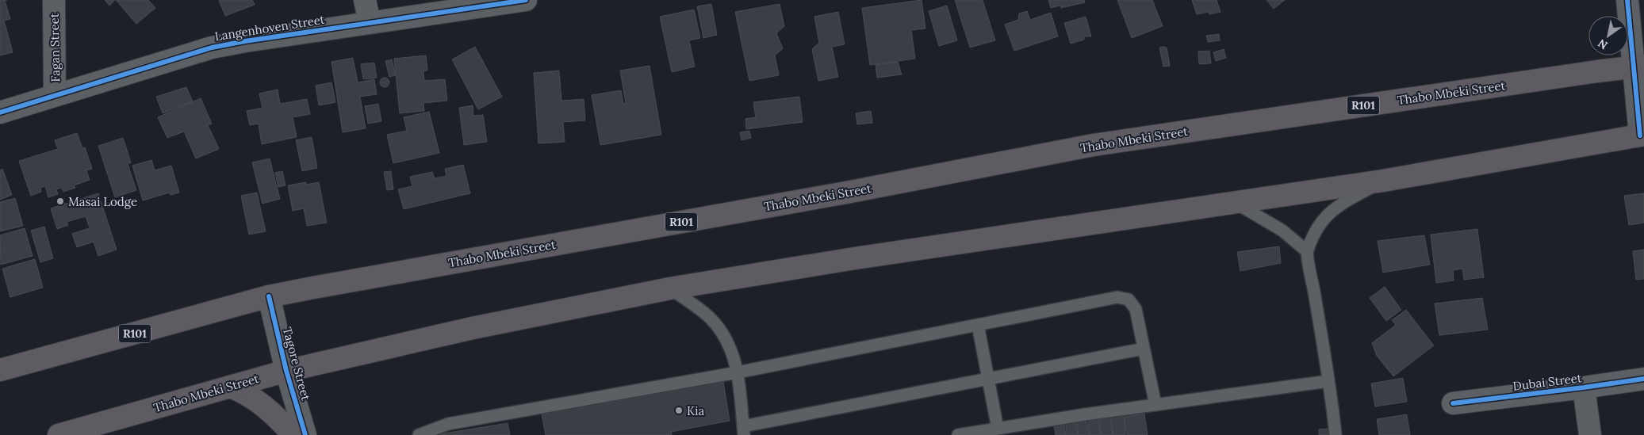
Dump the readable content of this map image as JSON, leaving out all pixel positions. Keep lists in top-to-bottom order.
{
  "streets": {
    "main road": ["Thabo Mbeki Street", "R101"],
    "street": [
      "Langenhoven Street",
      "Fagan Street",
      "Tagore Street",
      "Dubai Street"
    ]
  },
  "crossings": [
    ["Langenhoven Street", "Fagan Street"],
    ["Thabo Mbeki Street", "Tagore Street"]
  ],
  "places": ["Masai Lodge", "Kia"],
  "north": "bottom left"
}
